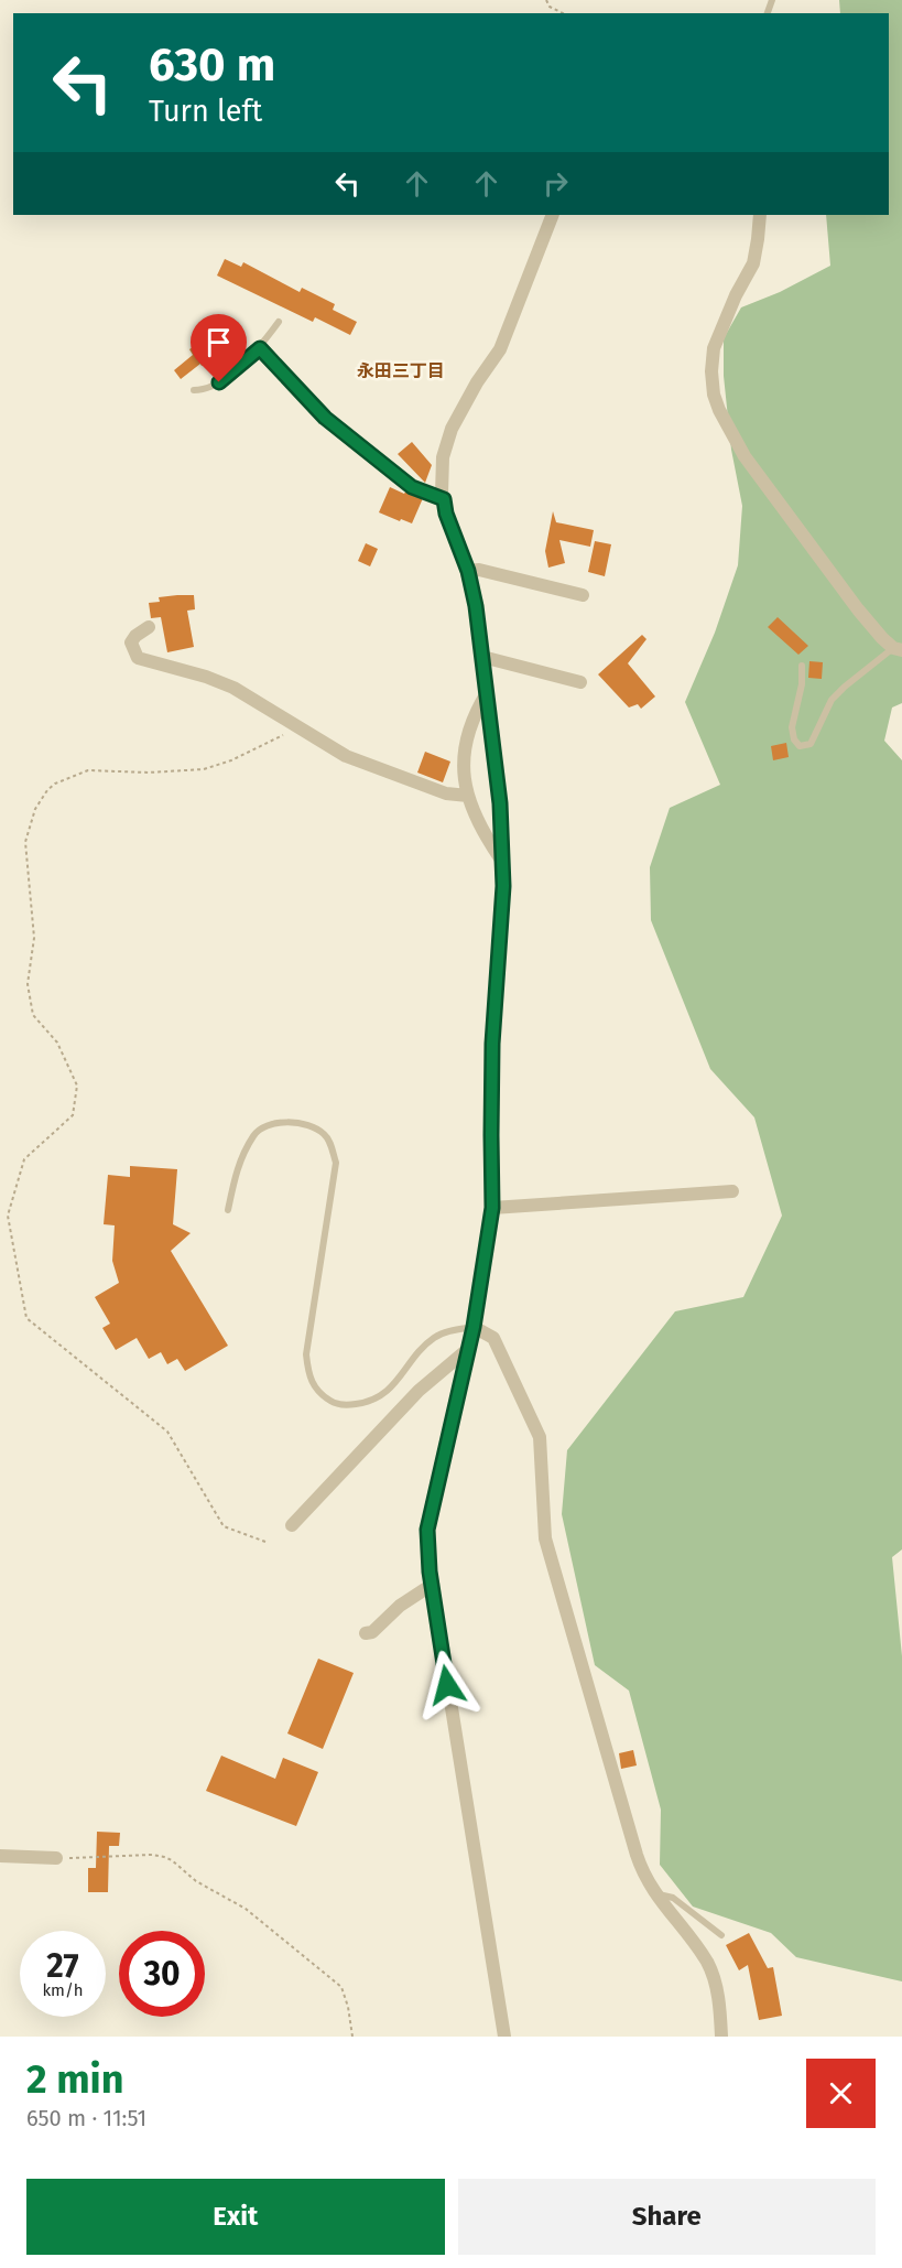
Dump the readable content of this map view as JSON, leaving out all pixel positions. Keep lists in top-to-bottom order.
{
  "districts": ["永田三丁目"],
  "page": {
    "turn": ["630 m", "Turn left"],
    "speed": "27 km/h",
    "limit": "30",
    "heading": ["2 min", "650 m · 11:51"],
    "buttons": ["Exit", "Share"]
  }
}
